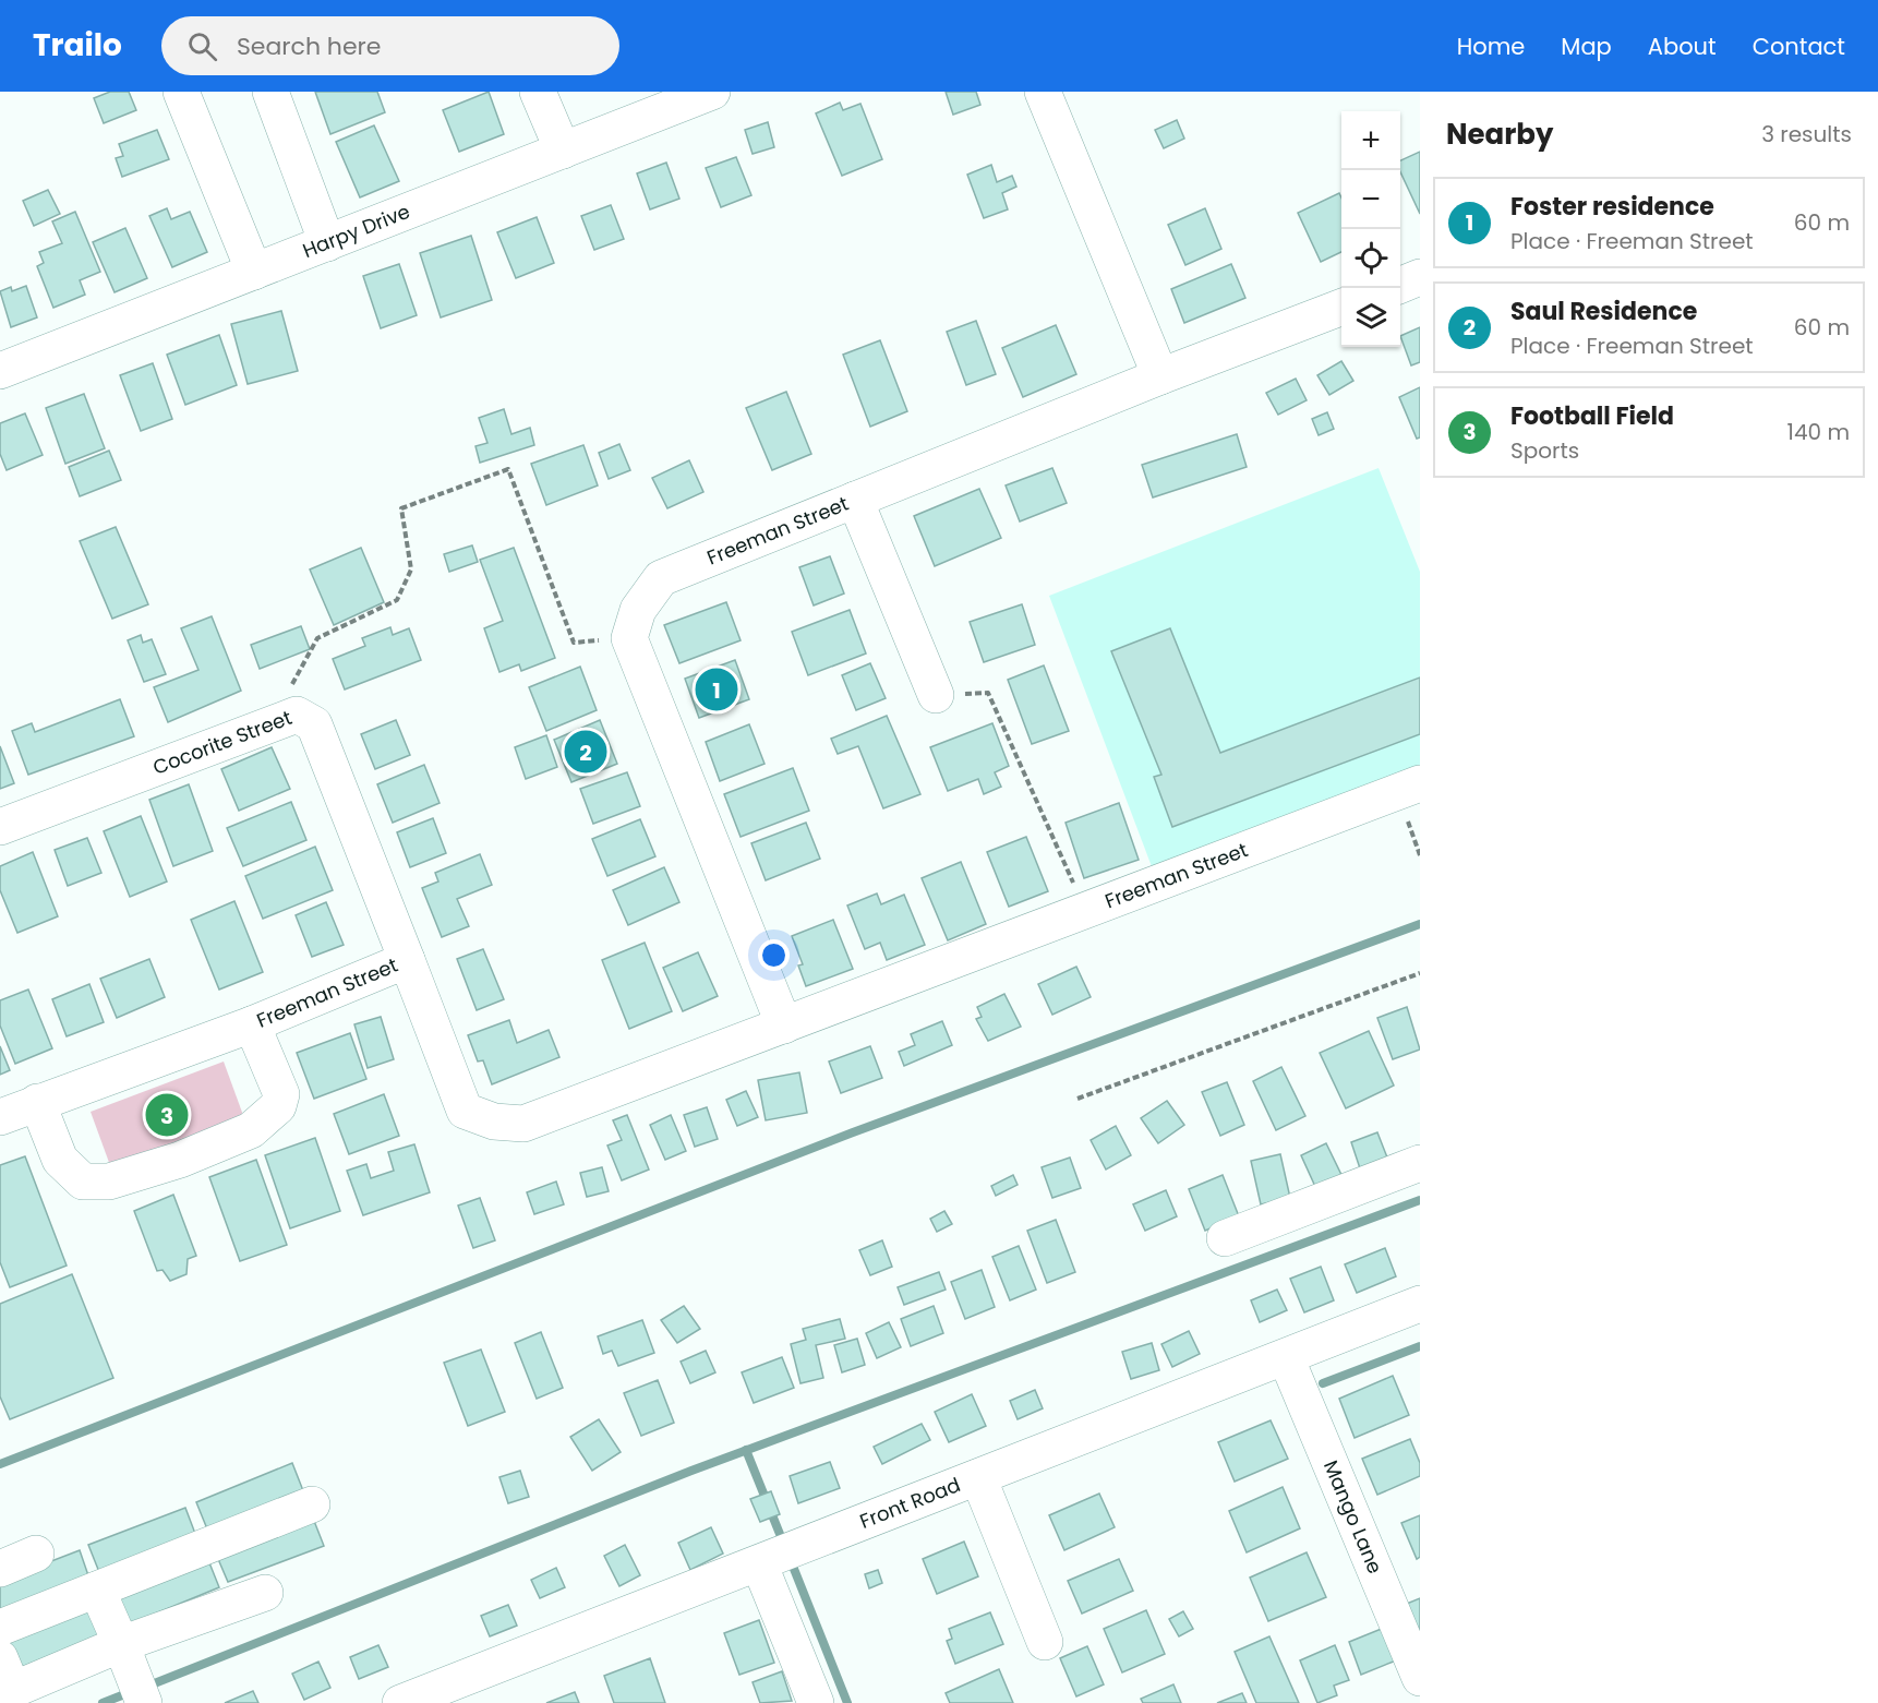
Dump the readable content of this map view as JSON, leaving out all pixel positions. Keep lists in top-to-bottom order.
{
  "streets": {
    "street": [
      "Harpy Drive",
      "Freeman Street",
      "Cocorite Street",
      "Front Road",
      "Mango Lane"
    ]
  },
  "crossings": [
    ["Freeman Street", "Cocorite Street"],
    ["Front Road", "Mango Lane"]
  ],
  "page": {
    "header": "Trailo",
    "search": "Search here",
    "nav": [
      "Home",
      "Map",
      "About",
      "Contact"
    ],
    "heading": ["Nearby", "3 results"],
    "map_buttons": ["+", "−"],
    "list": [
      {
        "mark": "1",
        "name": "Foster residence",
        "note": "Place · Freeman Street",
        "value": "60 m"
      },
      {
        "mark": "2",
        "name": "Saul Residence",
        "note": "Place · Freeman Street",
        "value": "60 m"
      },
      {
        "mark": "3",
        "name": "Football Field",
        "note": "Sports",
        "value": "140 m"
      }
    ],
    "pins": ["1", "2", "3"]
  }
}
